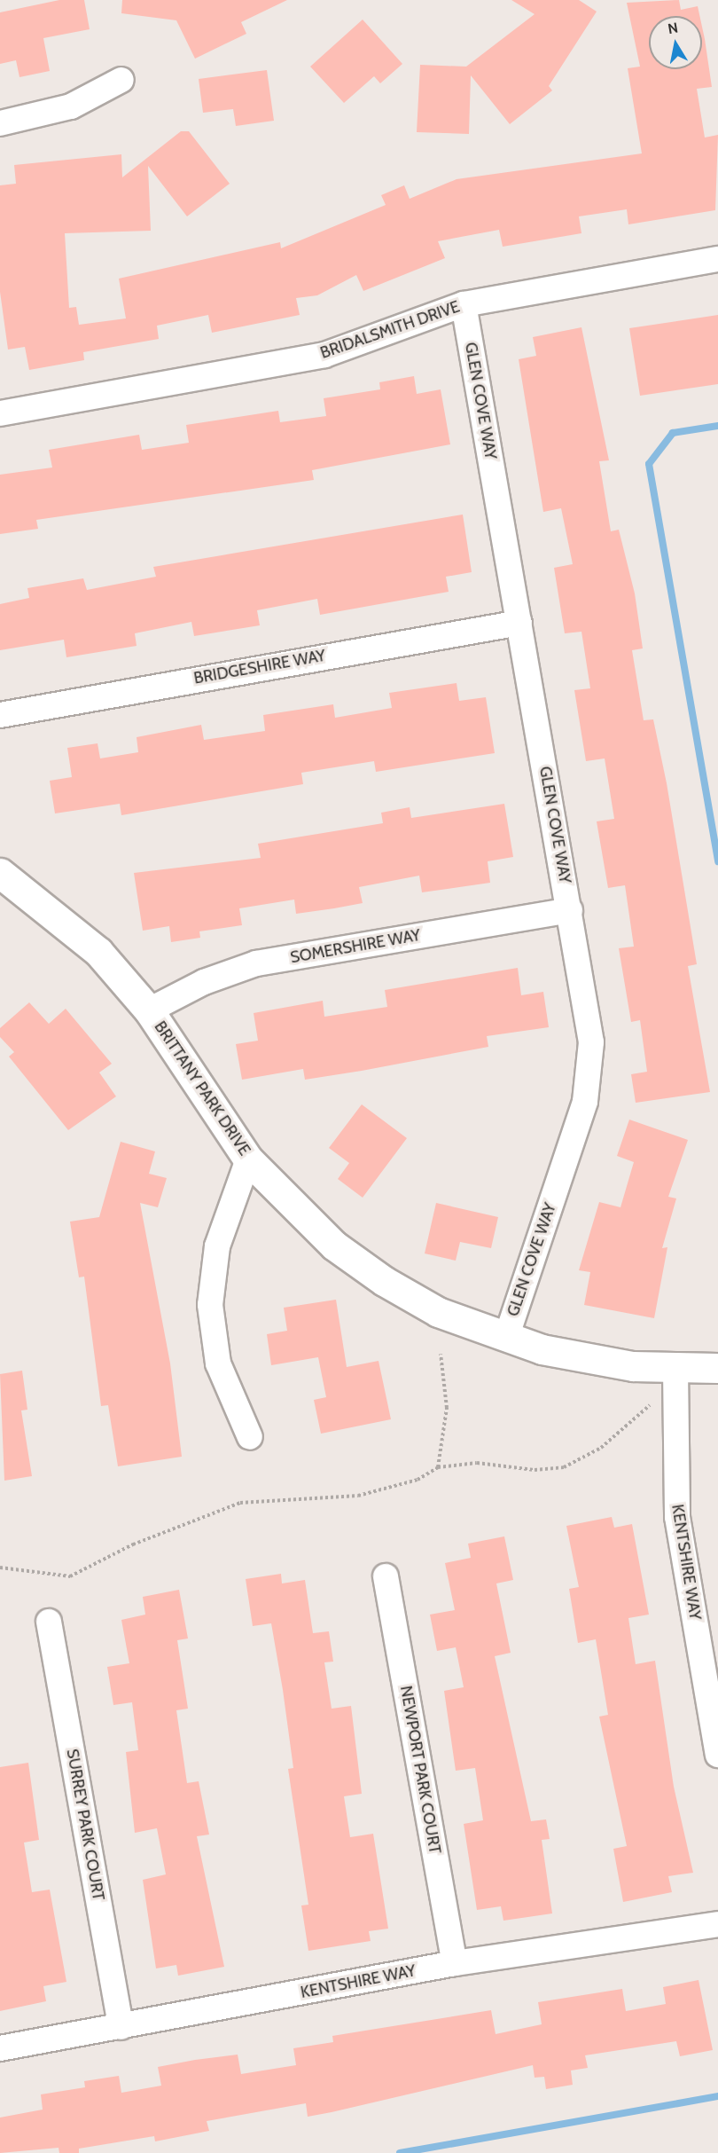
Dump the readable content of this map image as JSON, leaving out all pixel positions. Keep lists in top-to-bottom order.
{
  "streets": {
    "street": [
      "BRIDALSMITH DRIVE",
      "GLEN COVE WAY",
      "BRIDGESHIRE WAY",
      "SOMERSHIRE WAY",
      "BRITTANY PARK DRIVE",
      "KENTSHIRE WAY",
      "NEWPORT PARK COURT",
      "SURREY PARK COURT"
    ]
  },
  "crossings": [
    ["BRIDALSMITH DRIVE", "GLEN COVE WAY"],
    ["GLEN COVE WAY", "BRIDGESHIRE WAY"],
    ["GLEN COVE WAY", "SOMERSHIRE WAY"],
    ["GLEN COVE WAY", "BRITTANY PARK DRIVE"],
    ["SOMERSHIRE WAY", "BRITTANY PARK DRIVE"],
    ["BRITTANY PARK DRIVE", "KENTSHIRE WAY"],
    ["KENTSHIRE WAY", "NEWPORT PARK COURT"],
    ["KENTSHIRE WAY", "SURREY PARK COURT"]
  ],
  "north": "top"
}
